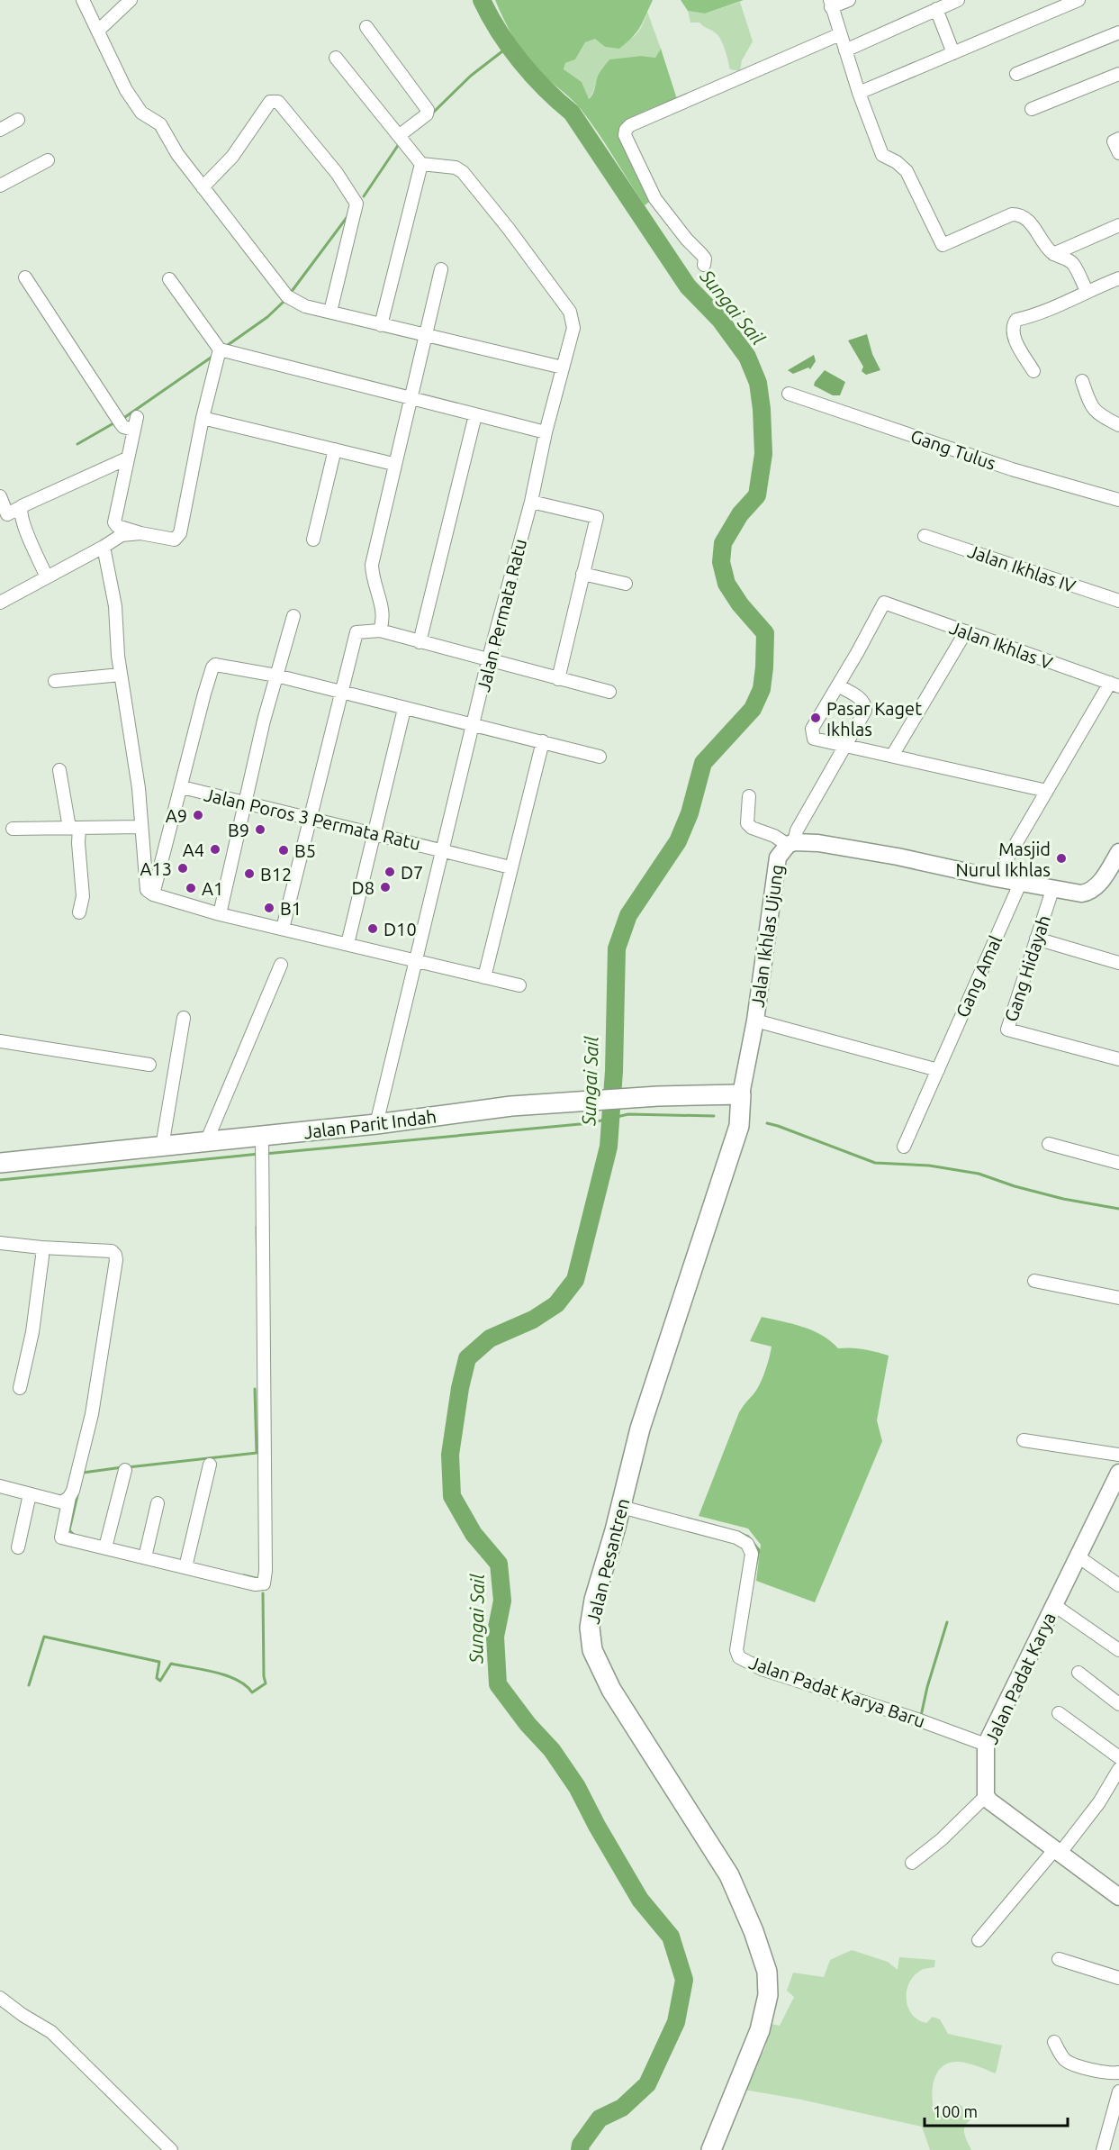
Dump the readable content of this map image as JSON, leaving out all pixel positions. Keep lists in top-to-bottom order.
{
  "streets": {
    "main road": ["Jalan Parit Indah", "Jalan Pesantren"],
    "street": [
      "Gang Tulus",
      "Jalan Ikhlas IV",
      "Jalan Permata Ratu",
      "Jalan Ikhlas V",
      "Jalan Poros 3 Permata Ratu",
      "Jalan Ikhlas Ujung",
      "Gang Hidayah",
      "Gang Amal",
      "Jalan Padat Karya",
      "Jalan Padat Karya Baru"
    ]
  },
  "crossings": [
    ["Jalan Permata Ratu", "Jalan Poros 3 Permata Ratu"],
    ["Jalan Permata Ratu", "Jalan Parit Indah"],
    ["Jalan Ikhlas Ujung", "Gang Hidayah"],
    ["Jalan Ikhlas Ujung", "Gang Amal"],
    ["Jalan Ikhlas Ujung", "Jalan Parit Indah"],
    ["Jalan Ikhlas Ujung", "Jalan Pesantren"],
    ["Jalan Parit Indah", "Jalan Pesantren"],
    ["Jalan Pesantren", "Jalan Padat Karya Baru"],
    ["Jalan Padat Karya", "Jalan Padat Karya Baru"]
  ],
  "water": ["Sungai Sail"],
  "places": [
    "Pasar Kaget Ikhlas",
    "A9",
    "B9",
    "A4",
    "B5",
    "Masjid Nurul Ikhlas",
    "A13",
    "D7",
    "B12",
    "D8",
    "A1",
    "B1",
    "D10"
  ],
  "scale_bar": "100 m"
}
